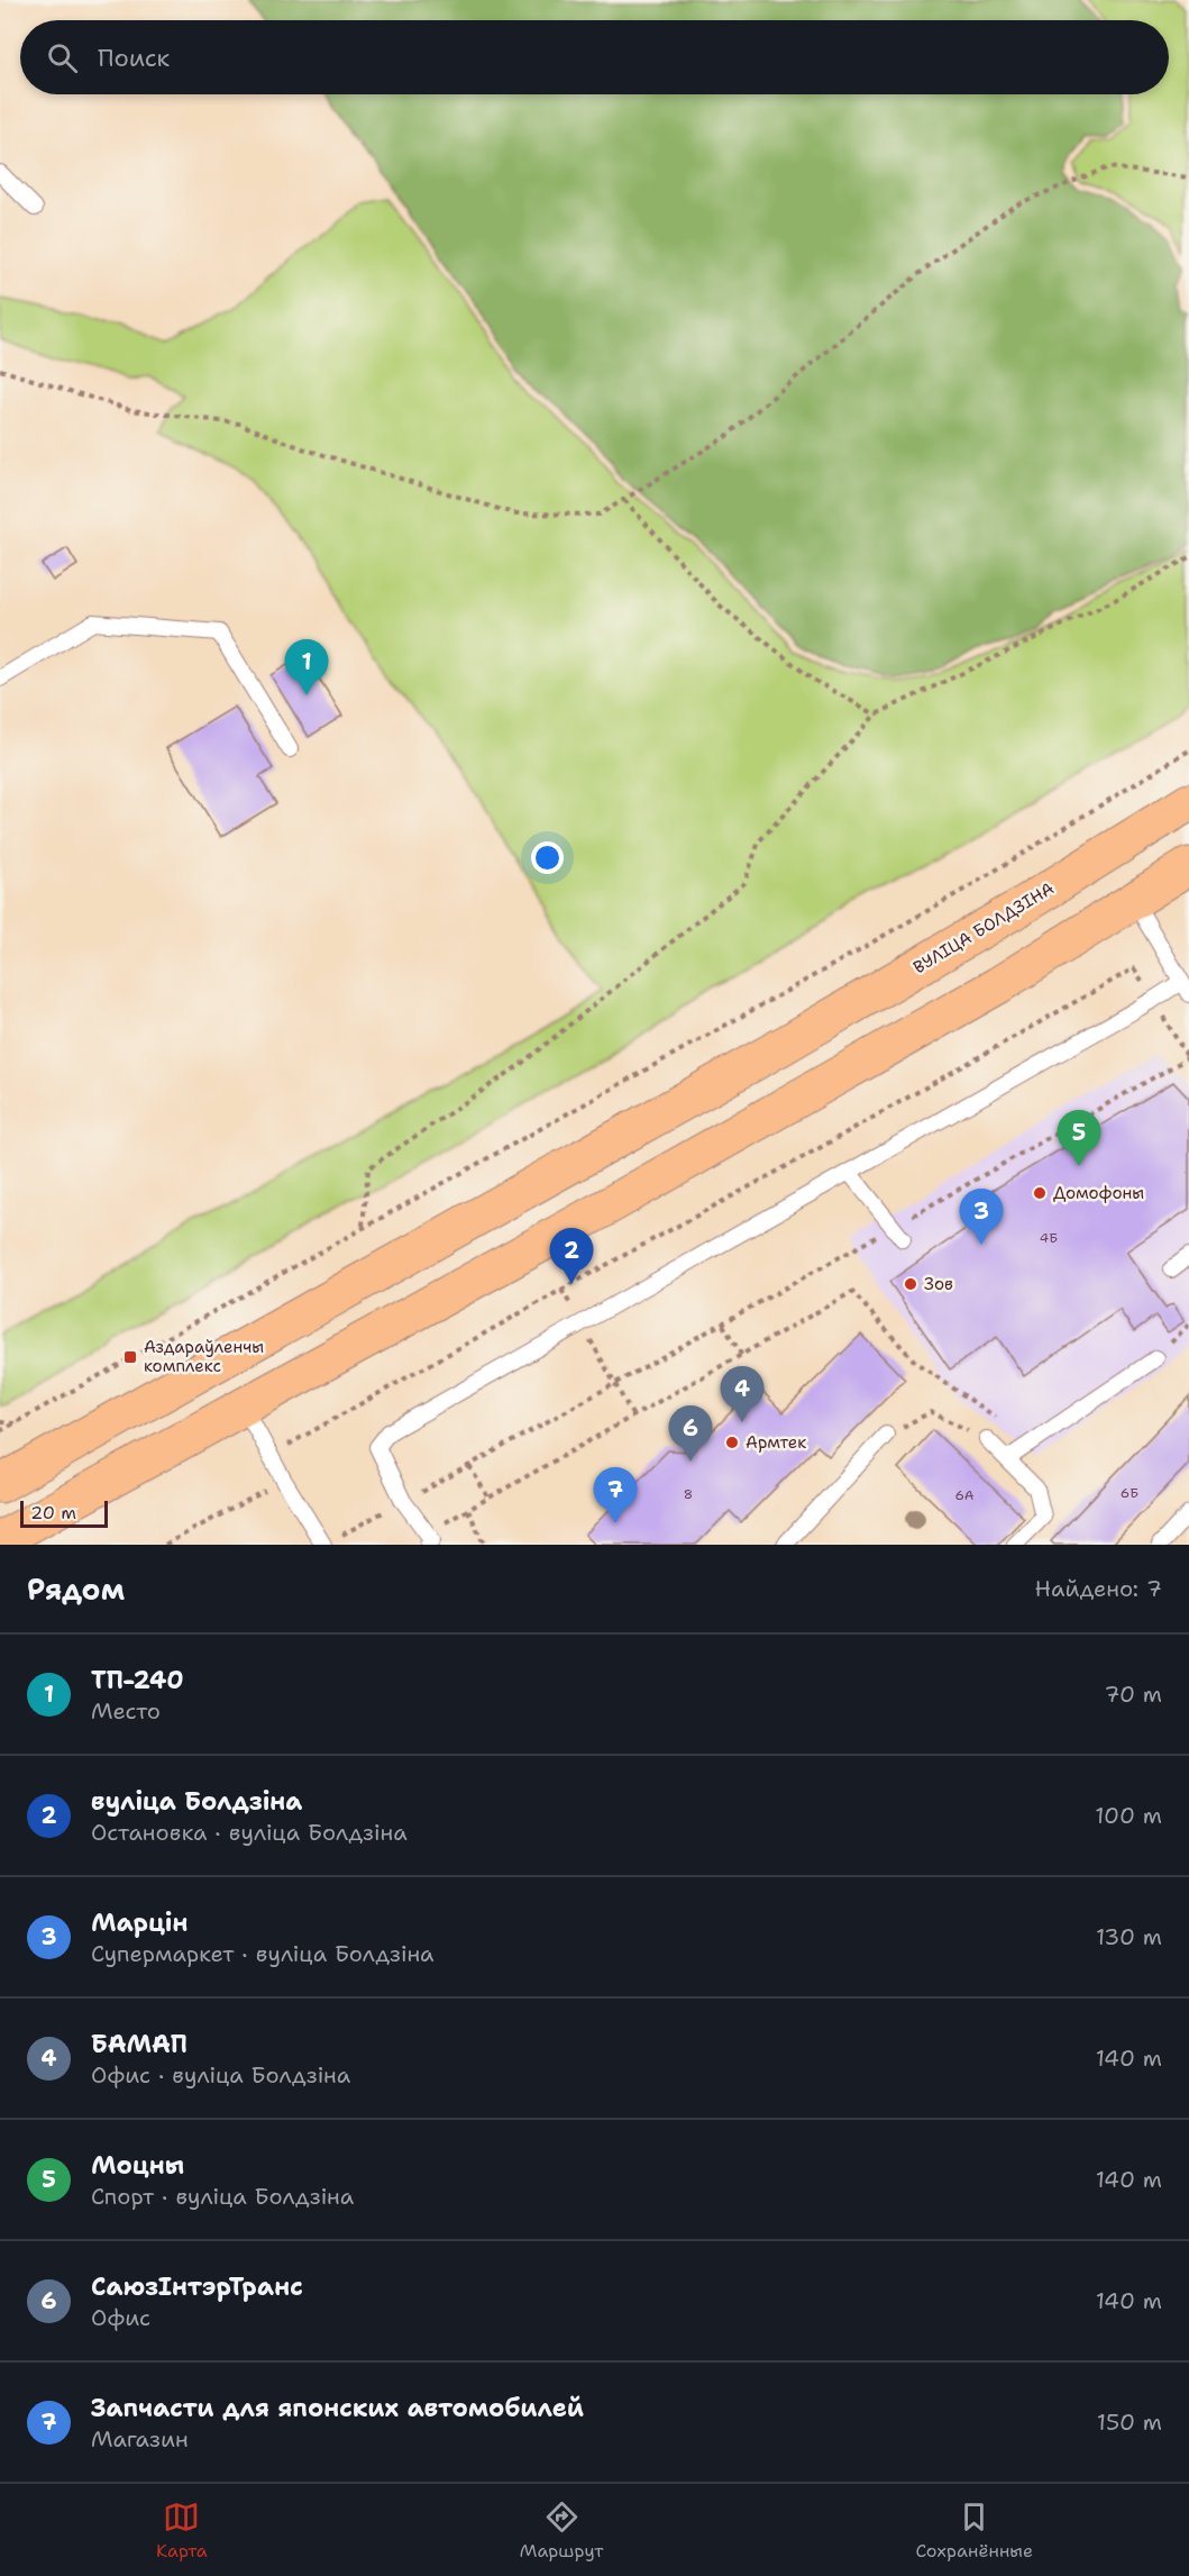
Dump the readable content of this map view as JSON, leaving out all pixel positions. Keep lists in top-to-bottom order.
{
  "streets": {
    "main road": ["ВУЛІЦА БОЛДЗІНА"]
  },
  "places": {
    "other": ["Домофоны", "Зов", "Армтек"],
    "transit": ["Аздараўленчы комплекс"]
  },
  "house_numbers": [
    "4Б",
    "6Б",
    "8",
    "6А"
  ],
  "scale_bar": "20 m",
  "page": {
    "search": "Поиск",
    "pins": [
      "1",
      "5",
      "3",
      "2",
      "4",
      "6",
      "7"
    ],
    "scale": "20 m",
    "heading": ["Рядом", "Найдено: 7"],
    "list": [
      {
        "mark": "1",
        "name": "ТП-240",
        "note": "Место",
        "value": "70 m"
      },
      {
        "mark": "2",
        "name": "вуліца Болдзіна",
        "note": "Остановка · вуліца Болдзіна",
        "value": "100 m"
      },
      {
        "mark": "3",
        "name": "Марцін",
        "note": "Супермаркет · вуліца Болдзіна",
        "value": "130 m"
      },
      {
        "mark": "4",
        "name": "БАМАП",
        "note": "Офис · вуліца Болдзіна",
        "value": "140 m"
      },
      {
        "mark": "5",
        "name": "Моцны",
        "note": "Спорт · вуліца Болдзіна",
        "value": "140 m"
      },
      {
        "mark": "6",
        "name": "СаюзІнтэрТранс",
        "note": "Офис",
        "value": "140 m"
      },
      {
        "mark": "7",
        "name": "Запчасти для японских автомобилей",
        "note": "Магазин",
        "value": "150 m"
      }
    ],
    "nav": ["Карта", "Маршрут", "Сохранённые"]
  }
}
